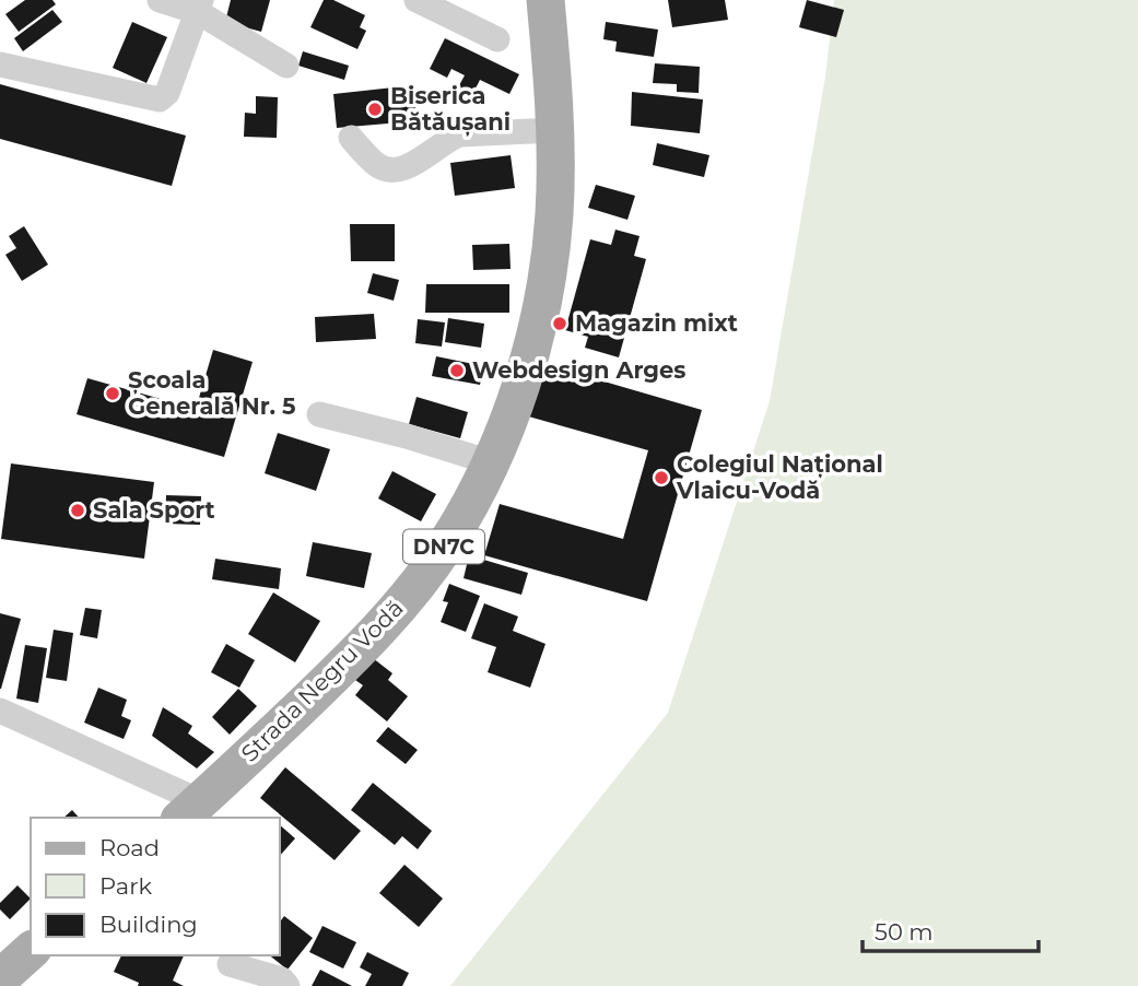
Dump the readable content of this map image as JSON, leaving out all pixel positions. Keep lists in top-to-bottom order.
{
  "streets": {
    "main road": ["DN7C", "Strada Negru Vodă"]
  },
  "places": [
    "Biserica Bătăușani",
    "Magazin mixt",
    "Webdesign Arges",
    "Școala Generală Nr. 5",
    "Colegiul Național Vlaicu-Vodă",
    "Sala Sport"
  ],
  "legend": ["Road", "Park", "Building"],
  "scale_bar": "50 m"
}
